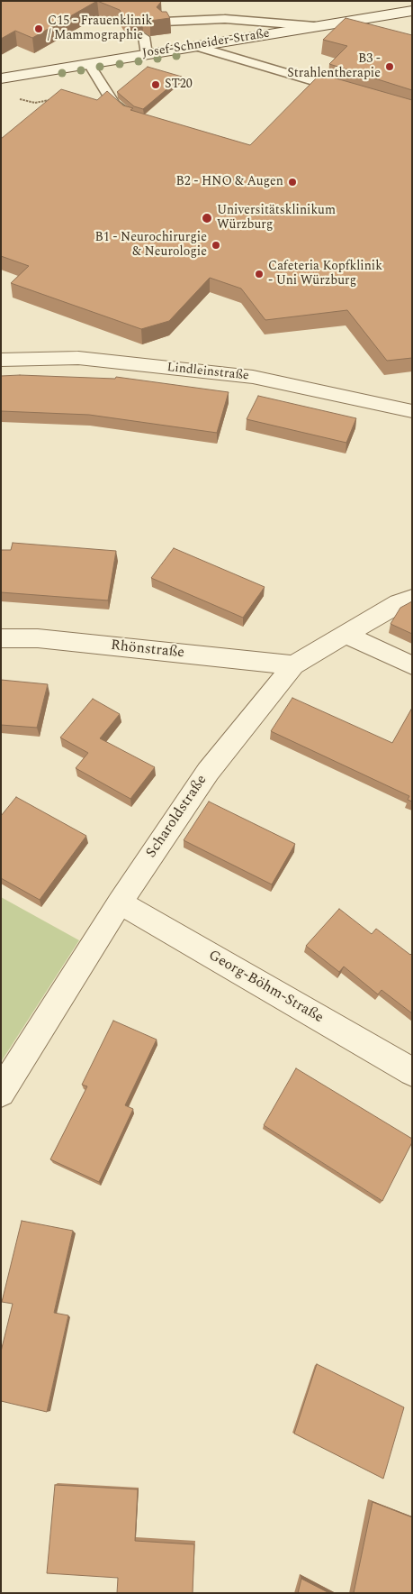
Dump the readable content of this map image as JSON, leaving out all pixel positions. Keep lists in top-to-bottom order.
{
  "streets": {
    "street": [
      "Josef-Schneider-Straße",
      "Lindleinstraße",
      "Rhönstraße",
      "Scharoldstraße",
      "Georg-Böhm-Straße"
    ]
  },
  "crossings": [
    ["Rhönstraße", "Scharoldstraße"],
    ["Scharoldstraße", "Georg-Böhm-Straße"]
  ],
  "places": [
    "C15 - Frauenklinik / Mammographie",
    "B3 - Strahlentherapie",
    "ST20",
    "B2 - HNO & Augen",
    "Universitätsklinikum Würzburg",
    "B1 - Neurochirurgie & Neurologie",
    "Cafeteria Kopfklinik - Uni Würzburg"
  ]
}
